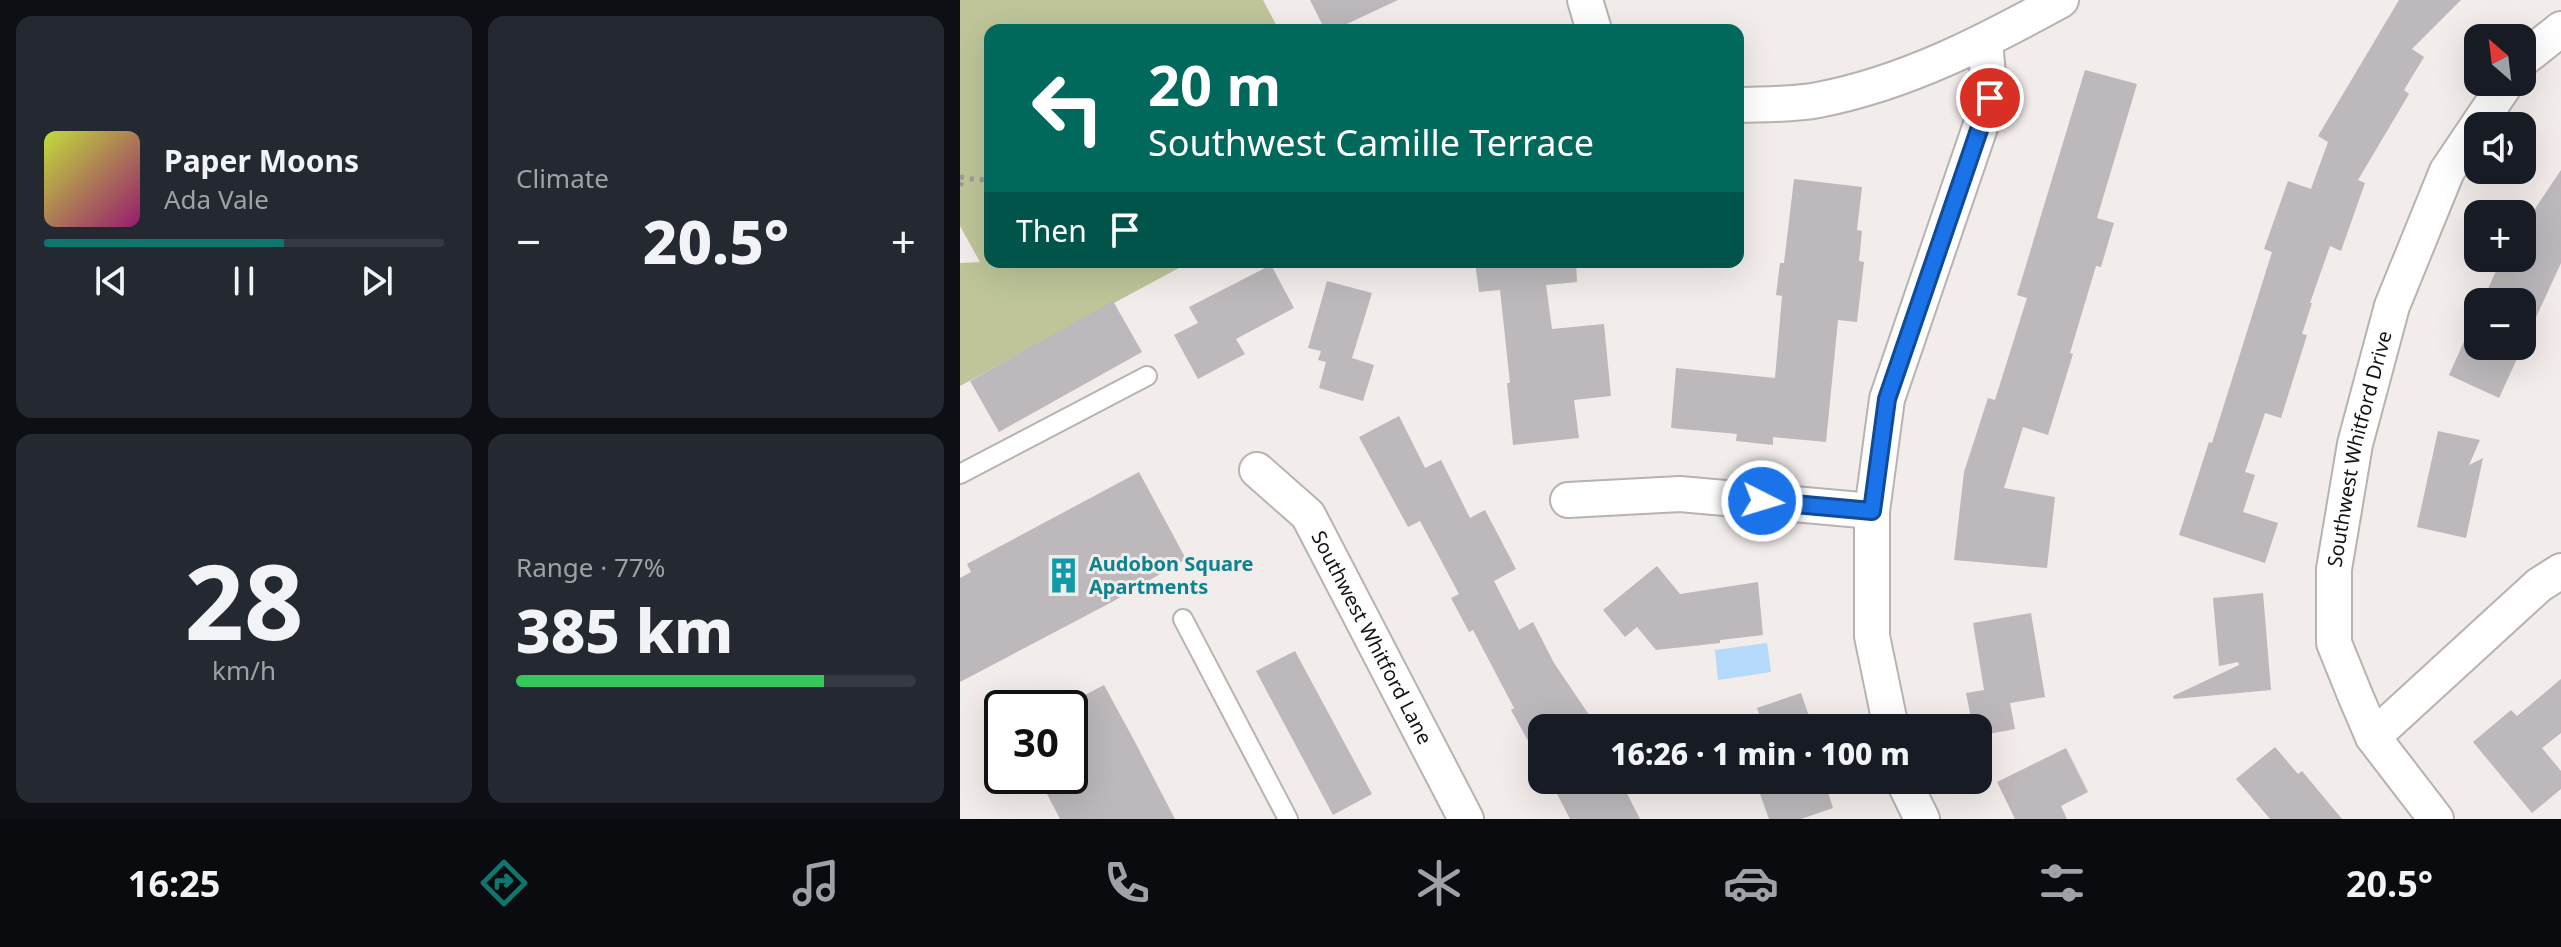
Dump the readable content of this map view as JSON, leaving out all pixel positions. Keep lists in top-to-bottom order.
{
  "streets": {
    "street": ["Southwest Whitford Drive", "Southwest Whitford Lane"]
  },
  "places": {
    "building": ["Audobon Square Apartments"]
  },
  "north": "top left",
  "page": {
    "tile": [
      "Climate",
      ["28", "km/h"],
      ["Range · 77%", "385 km"]
    ],
    "map_buttons": ["+", "−"],
    "turn": ["20 m", "Southwest Camille Terrace"],
    "song": ["Paper Moons", "Ada Vale"],
    "then": "Then",
    "heat": ["−", "20.5°", "+"],
    "limit": "30",
    "trip": "16:26 · 1 min · 100 m",
    "tabs": ["16:25", "20.5°"]
  }
}
